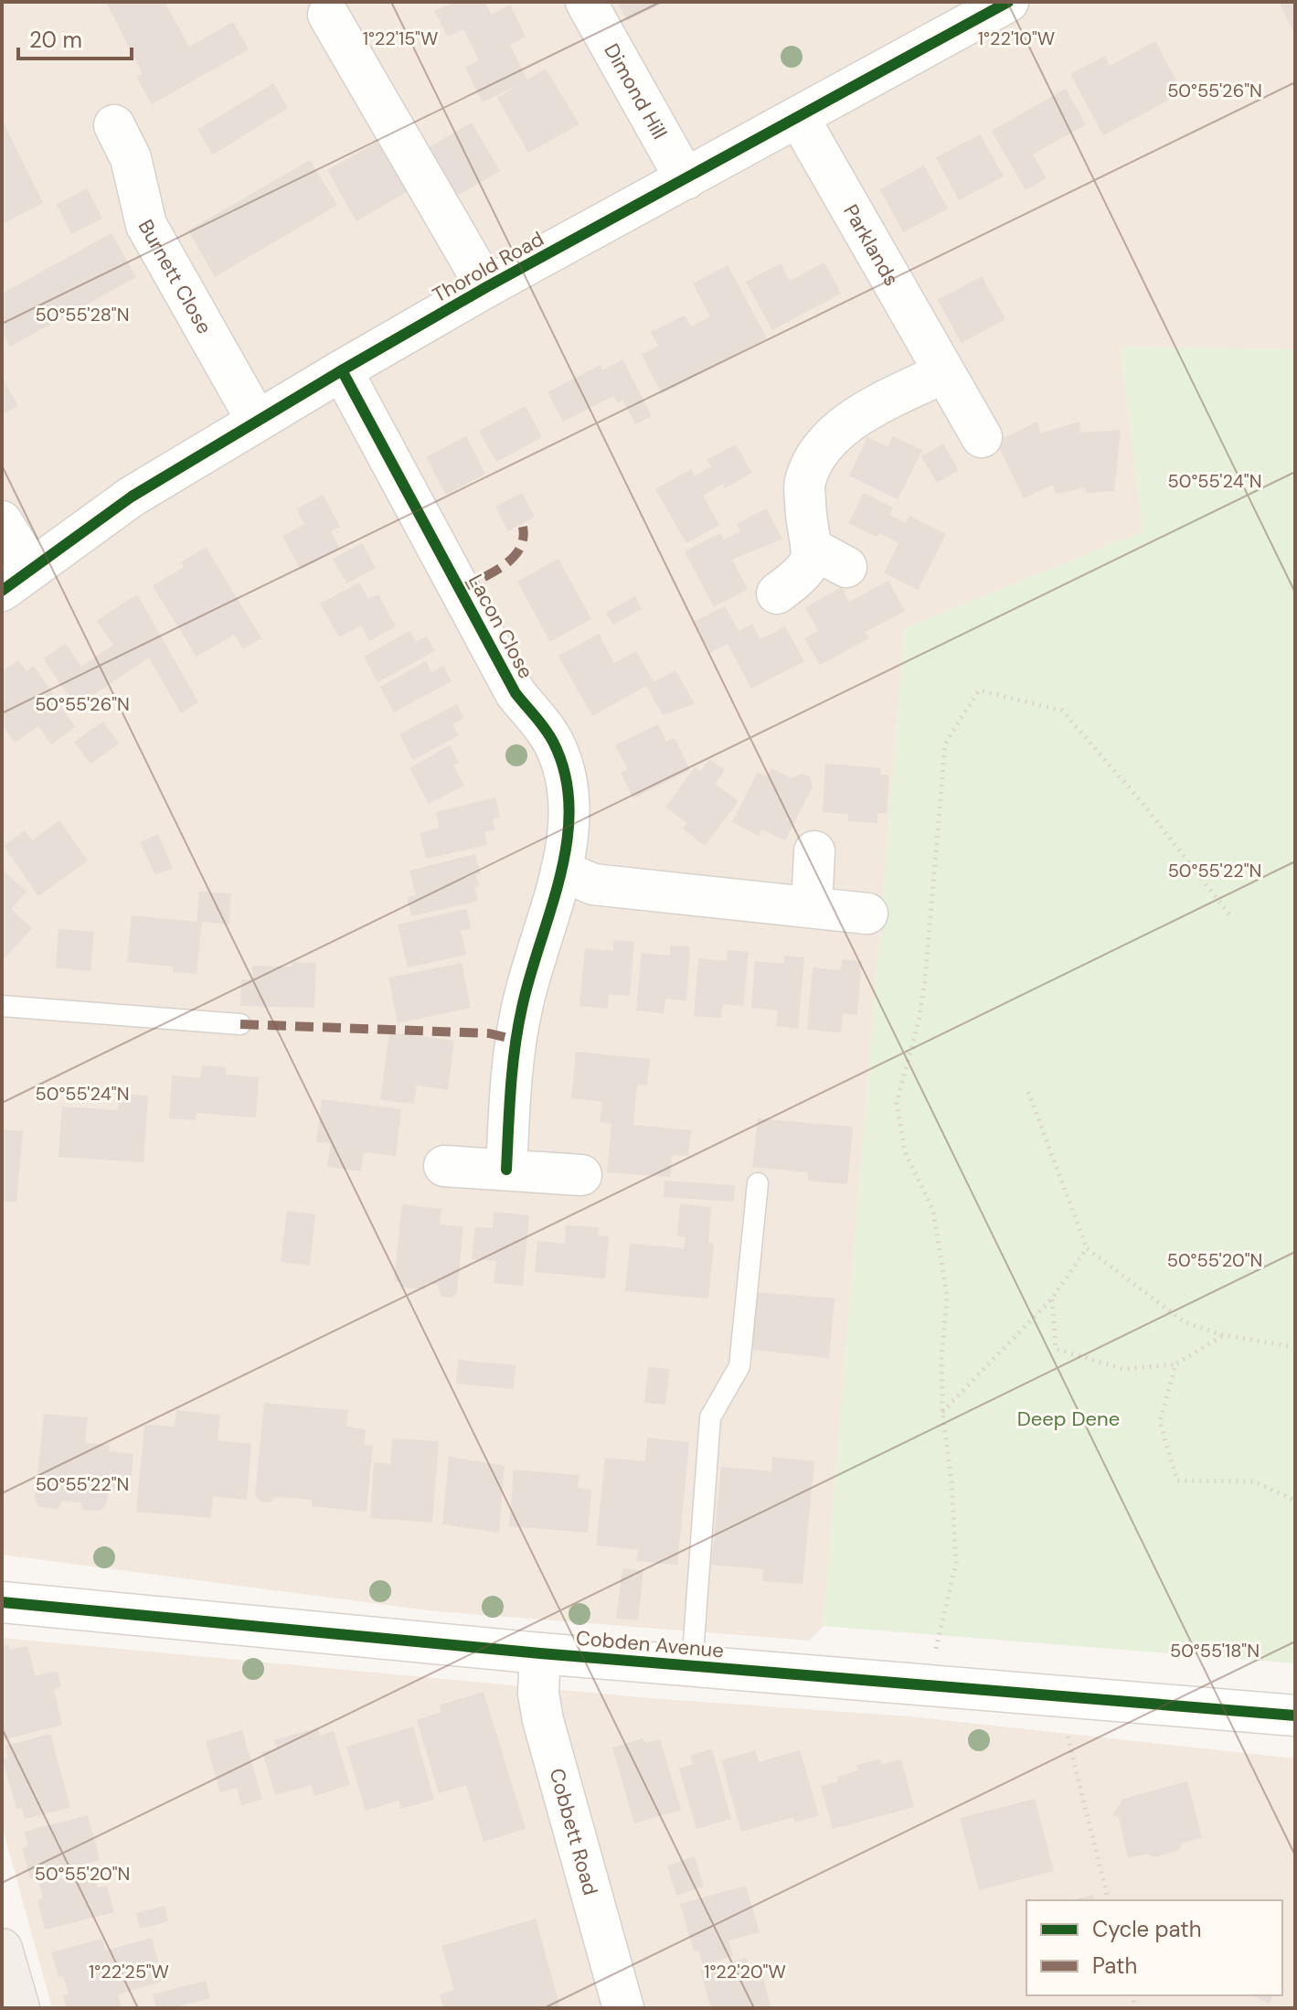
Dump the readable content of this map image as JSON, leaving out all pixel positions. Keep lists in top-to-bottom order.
{
  "streets": {
    "street": [
      "Dimond Hill",
      "Parklands",
      "Thorold Road",
      "Burnett Close",
      "Lacon Close",
      "Cobden Avenue",
      "Cobbett Road"
    ]
  },
  "crossings": [
    ["Dimond Hill", "Thorold Road"],
    ["Parklands", "Thorold Road"],
    ["Thorold Road", "Burnett Close"],
    ["Thorold Road", "Lacon Close"],
    ["Cobden Avenue", "Cobbett Road"]
  ],
  "parks": ["Deep Dene"],
  "legend": ["Cycle path", "Path"],
  "scale_bar": "20 m",
  "coordinates": [
    "1°22'10\"W",
    "1°22'15\"W",
    "50°55'26\"N",
    "50°55'28\"N",
    "50°55'24\"N",
    "50°55'22\"N",
    "50°55'20\"N",
    "50°55'18\"N",
    "1°22'25\"W",
    "1°22'20\"W"
  ]
}
